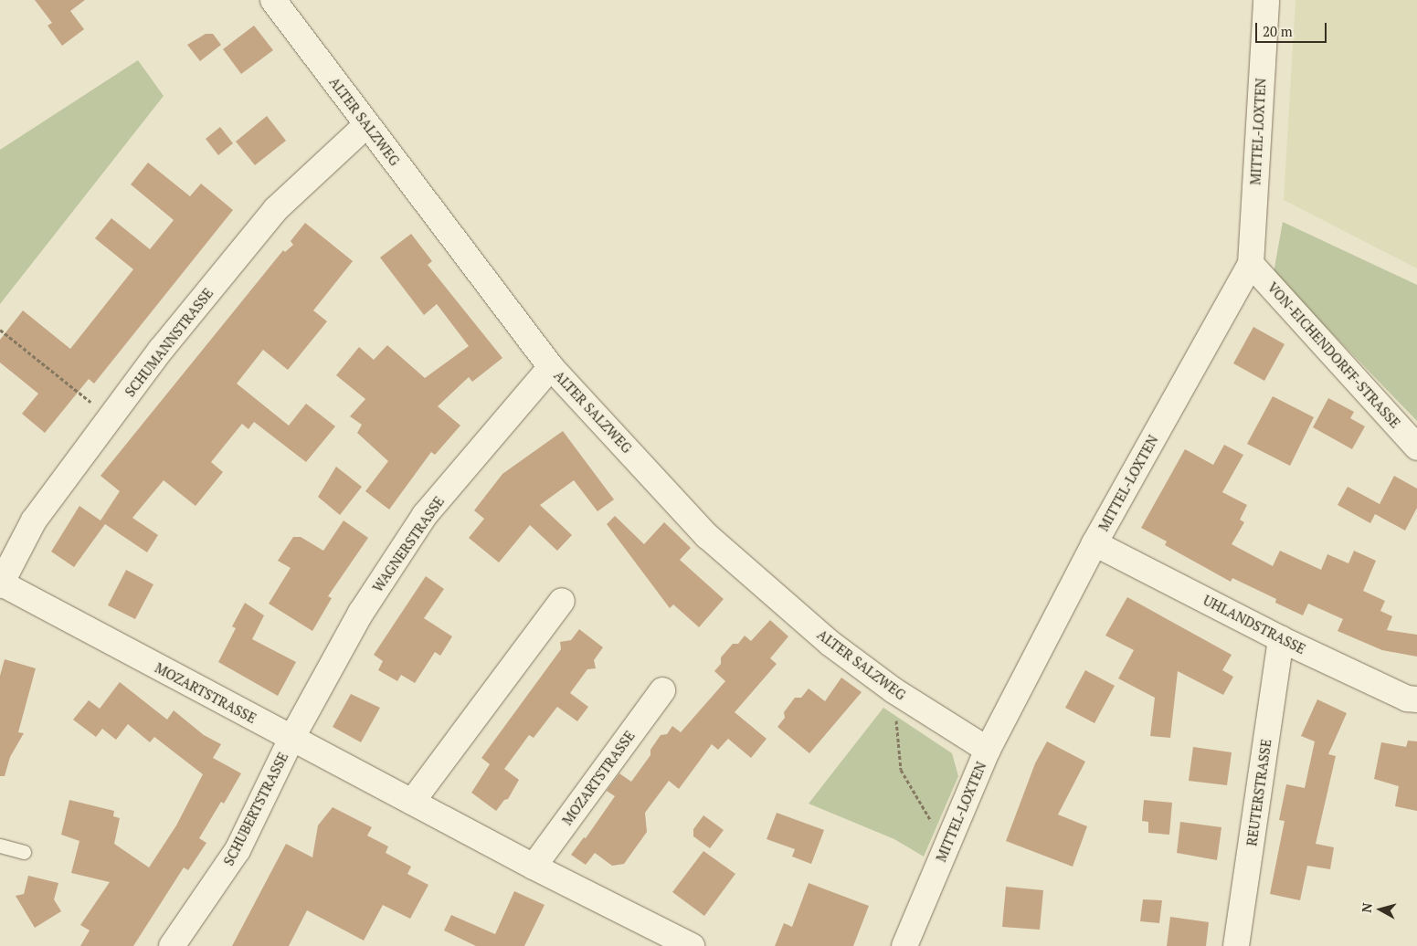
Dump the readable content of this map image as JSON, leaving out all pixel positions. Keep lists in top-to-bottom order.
{
  "streets": {
    "street": [
      "ALTER SALZWEG",
      "MITTEL-LOXTEN",
      "SCHUMANNSTRASSE",
      "VON-EICHENDORFF-STRASSE",
      "WAGNERSTRASSE",
      "UHLANDSTRASSE",
      "MOZARTSTRASSE",
      "REUTERSTRASSE",
      "SCHUBERTSTRASSE"
    ]
  },
  "crossings": [
    ["ALTER SALZWEG", "MITTEL-LOXTEN"],
    ["ALTER SALZWEG", "SCHUMANNSTRASSE"],
    ["ALTER SALZWEG", "WAGNERSTRASSE"],
    ["MITTEL-LOXTEN", "VON-EICHENDORFF-STRASSE"],
    ["MITTEL-LOXTEN", "UHLANDSTRASSE"],
    ["SCHUMANNSTRASSE", "MOZARTSTRASSE"],
    ["WAGNERSTRASSE", "MOZARTSTRASSE"],
    ["WAGNERSTRASSE", "SCHUBERTSTRASSE"],
    ["UHLANDSTRASSE", "REUTERSTRASSE"],
    ["MOZARTSTRASSE", "SCHUBERTSTRASSE"]
  ],
  "scale_bar": "20 m",
  "north": "left"
}
